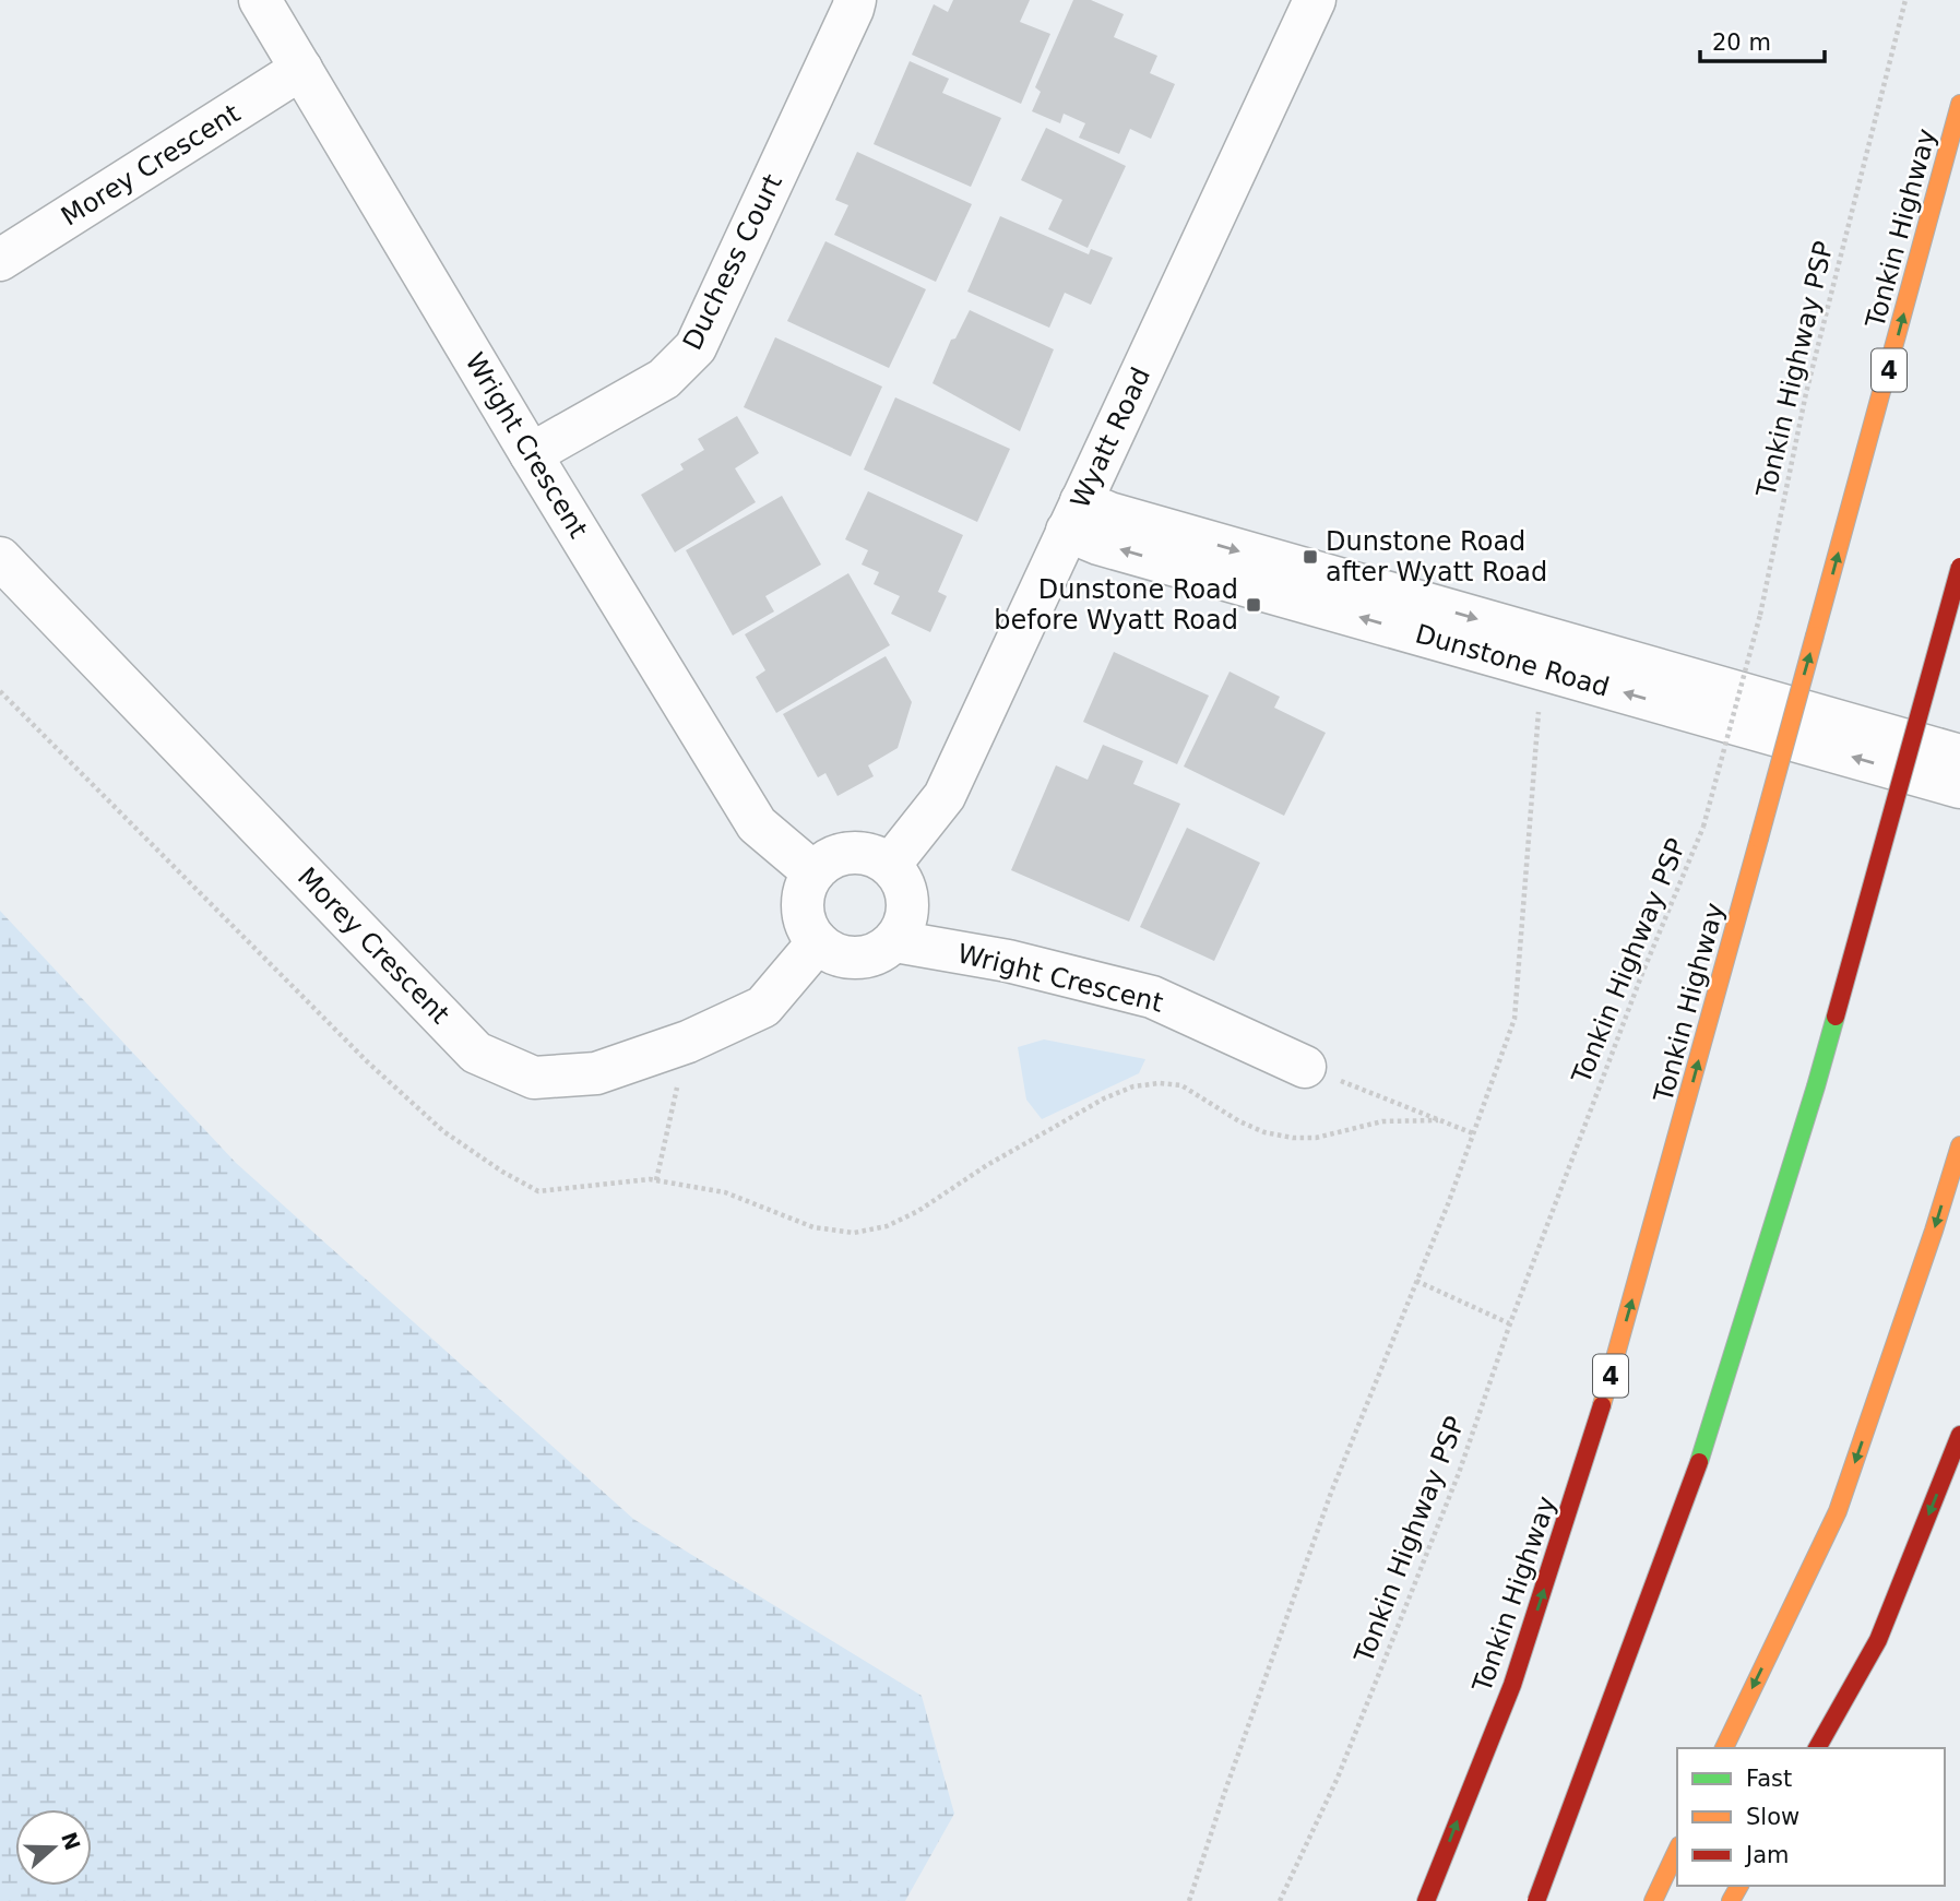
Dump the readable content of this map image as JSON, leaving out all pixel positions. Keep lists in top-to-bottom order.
{
  "streets": {
    "highway": ["Tonkin Highway", "4"],
    "street": [
      "Morey Crescent",
      "Duchess Court",
      "Wyatt Road",
      "Wright Crescent",
      "Dunstone Road"
    ],
    "path": ["Tonkin Highway PSP"]
  },
  "crossings": [
    ["Morey Crescent", "Wyatt Road"],
    ["Morey Crescent", "Wright Crescent"],
    ["Duchess Court", "Wright Crescent"],
    ["Wyatt Road", "Wright Crescent"],
    ["Wyatt Road", "Dunstone Road"]
  ],
  "places": {
    "transit": ["Dunstone Road after Wyatt Road", "Dunstone Road before Wyatt Road"]
  },
  "legend": ["Fast", "Slow", "Jam"],
  "scale_bar": "20 m",
  "north": "right"
}
